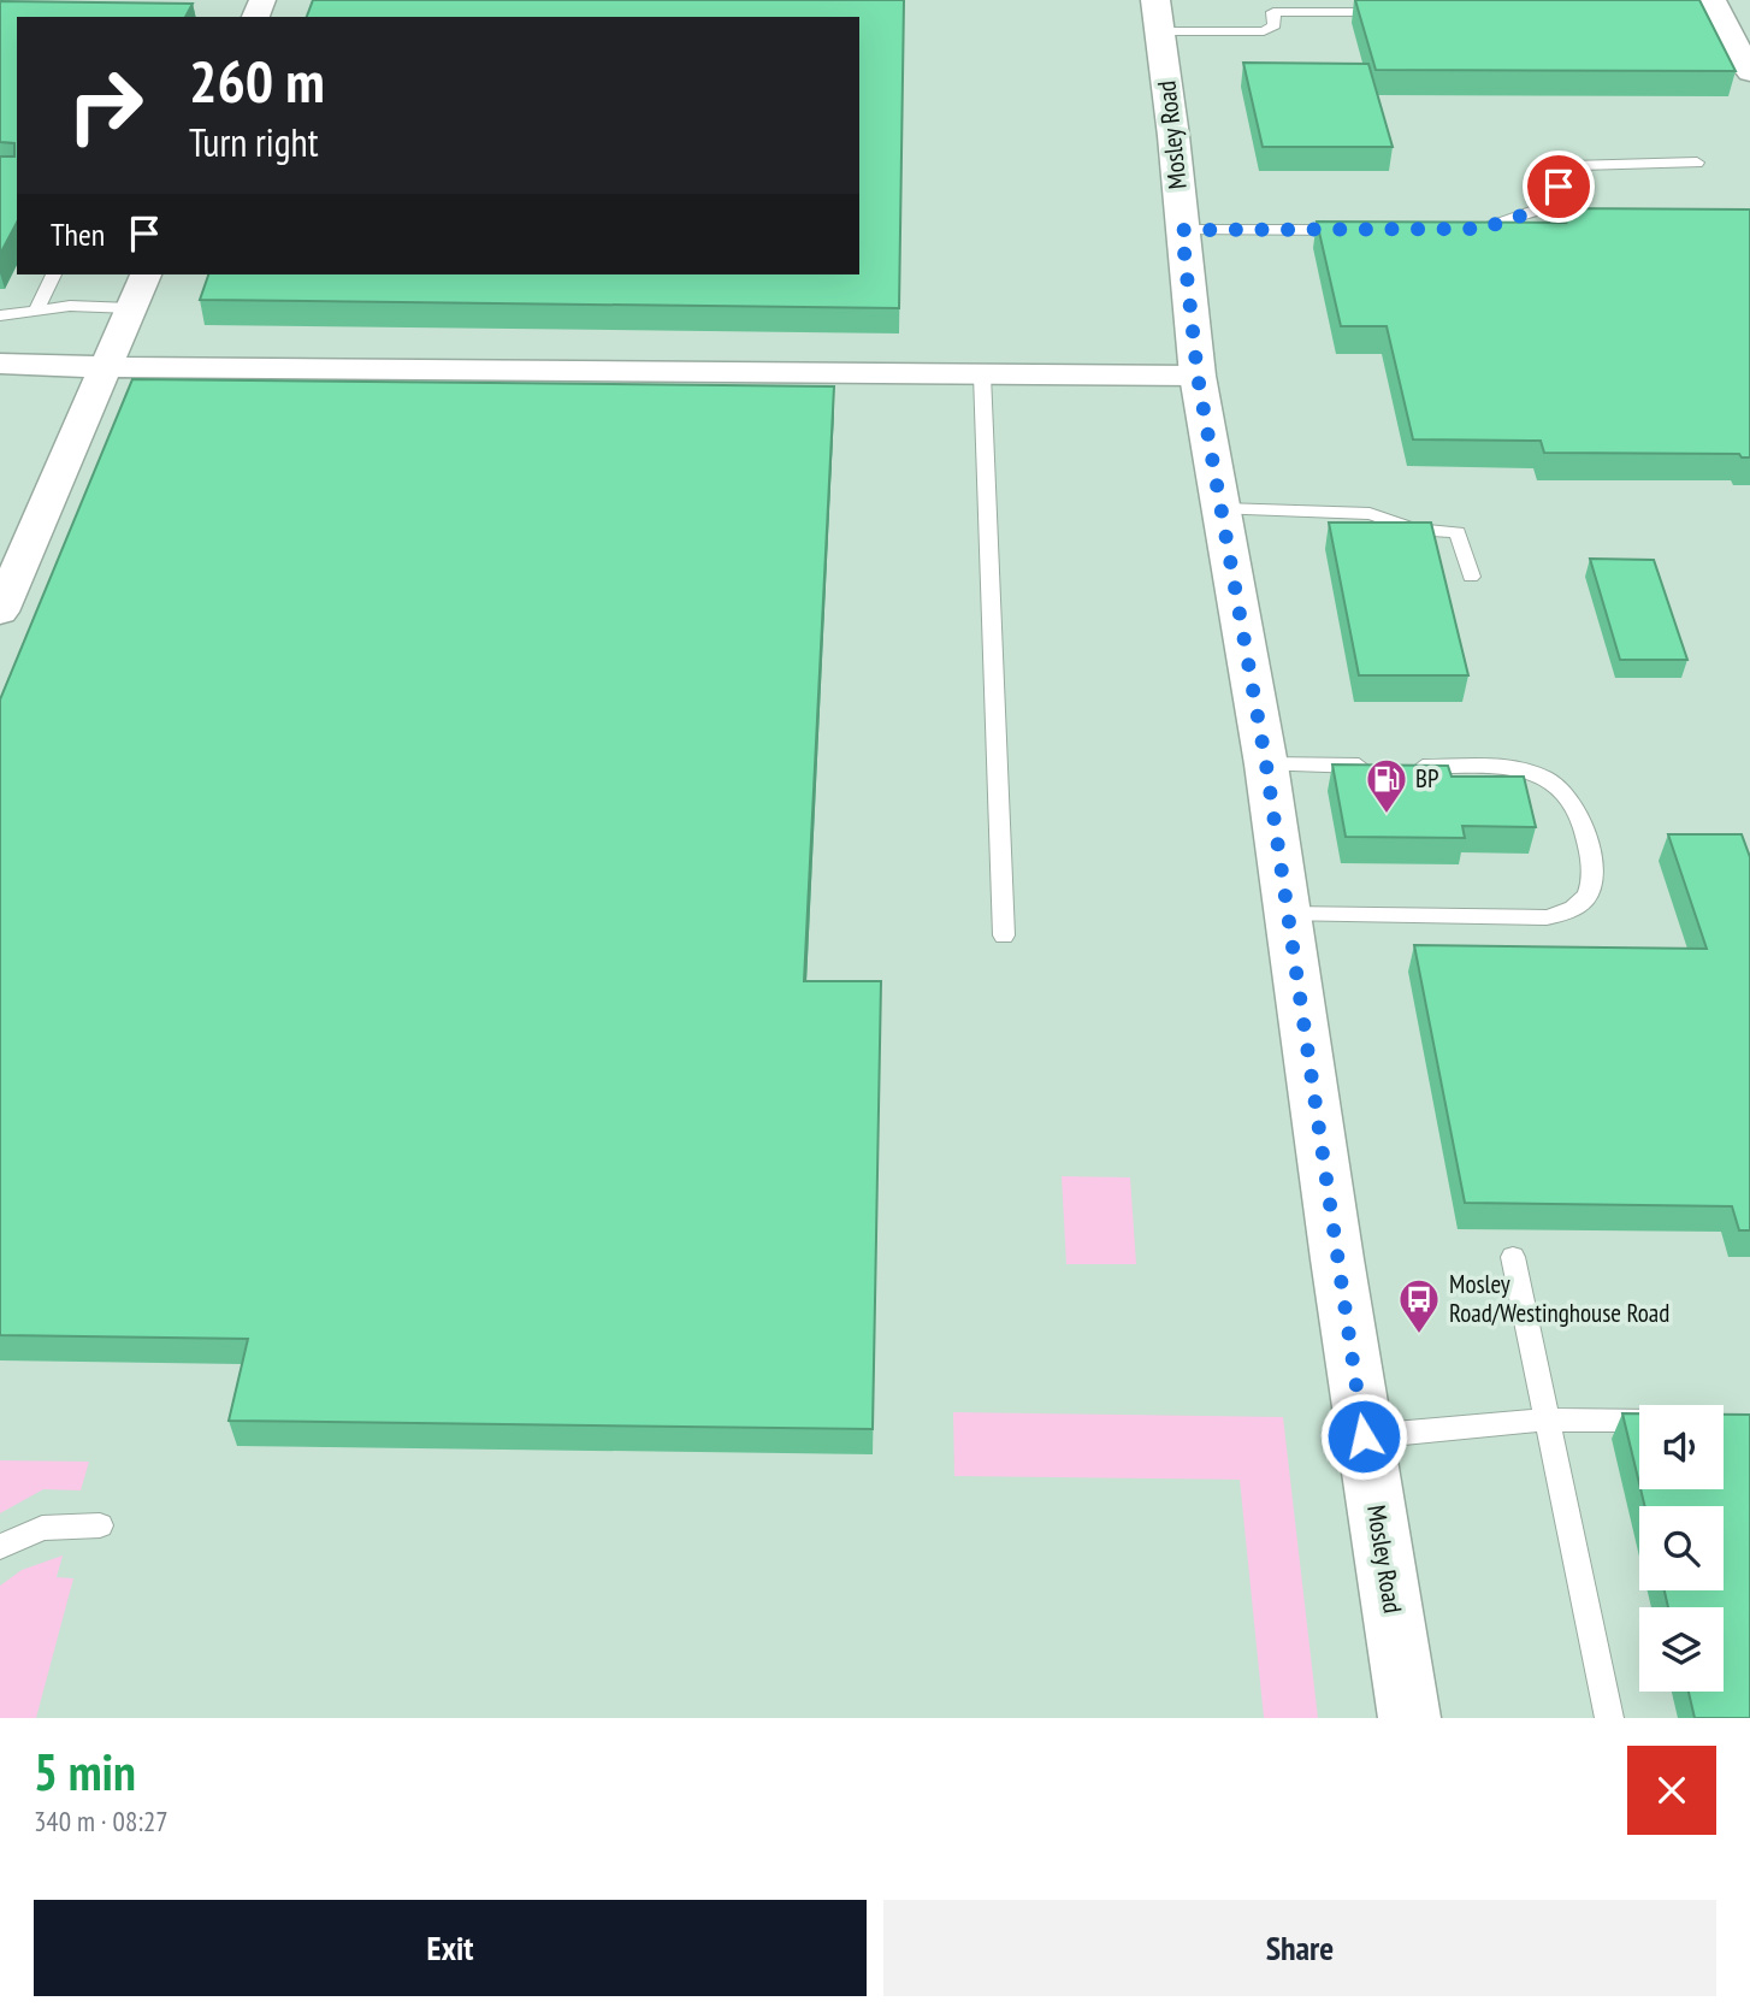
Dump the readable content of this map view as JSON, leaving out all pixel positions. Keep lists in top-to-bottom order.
{
  "streets": {
    "main road": ["Mosley Road"]
  },
  "places": {
    "fuel station": ["BP"],
    "bus stop": ["Mosley Road/Westinghouse Road"]
  },
  "page": {
    "turn": ["260 m", "Turn right"],
    "then": "Then",
    "heading": ["5 min", "340 m · 08:27"],
    "buttons": ["Exit", "Share"]
  }
}
